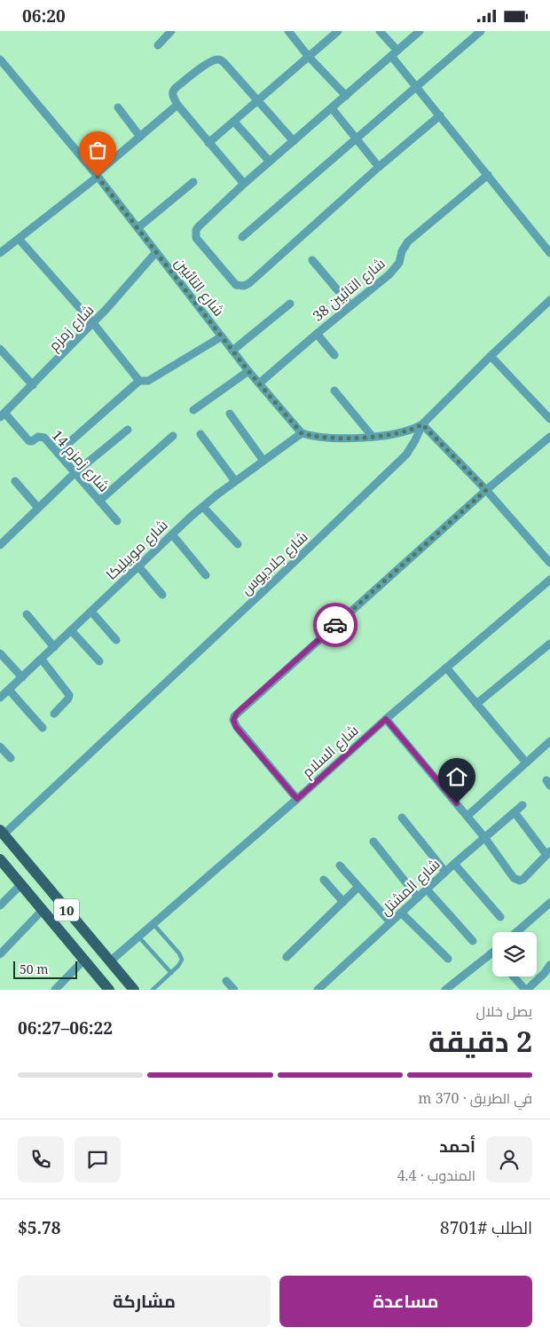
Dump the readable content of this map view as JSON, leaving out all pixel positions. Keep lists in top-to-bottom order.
{
  "streets": {
    "main road": ["10"],
    "street": [
      "شارع التائبين",
      "شارع التائبين 38",
      "شارع زمزم",
      "شارع زمزم 14",
      "شارع موبيليكا",
      "شارع جلاديوس",
      "شارع السلام",
      "شارع المشتل"
    ]
  },
  "crossings": [
    ["شارع التائبين", "شارع التائبين 38"],
    ["شارع التائبين", "شارع زمزم"],
    ["شارع التائبين", "شارع موبيليكا"],
    ["شارع زمزم", "شارع زمزم 14"],
    ["شارع جلاديوس", "10"],
    ["شارع السلام", "10"]
  ],
  "scale_bar": "50 m",
  "page": {
    "status": "06:20",
    "scale": "50 m",
    "heading": ["2 دقيقة", "يصل خلال", "06:22–06:27"],
    "panel": [
      "أحمد",
      "المندوب · 4.4",
      "الطلب #8701",
      "$5.78"
    ],
    "bar": "في الطريق · 370 m",
    "buttons": ["مساعدة", "مشاركة"]
  }
}
